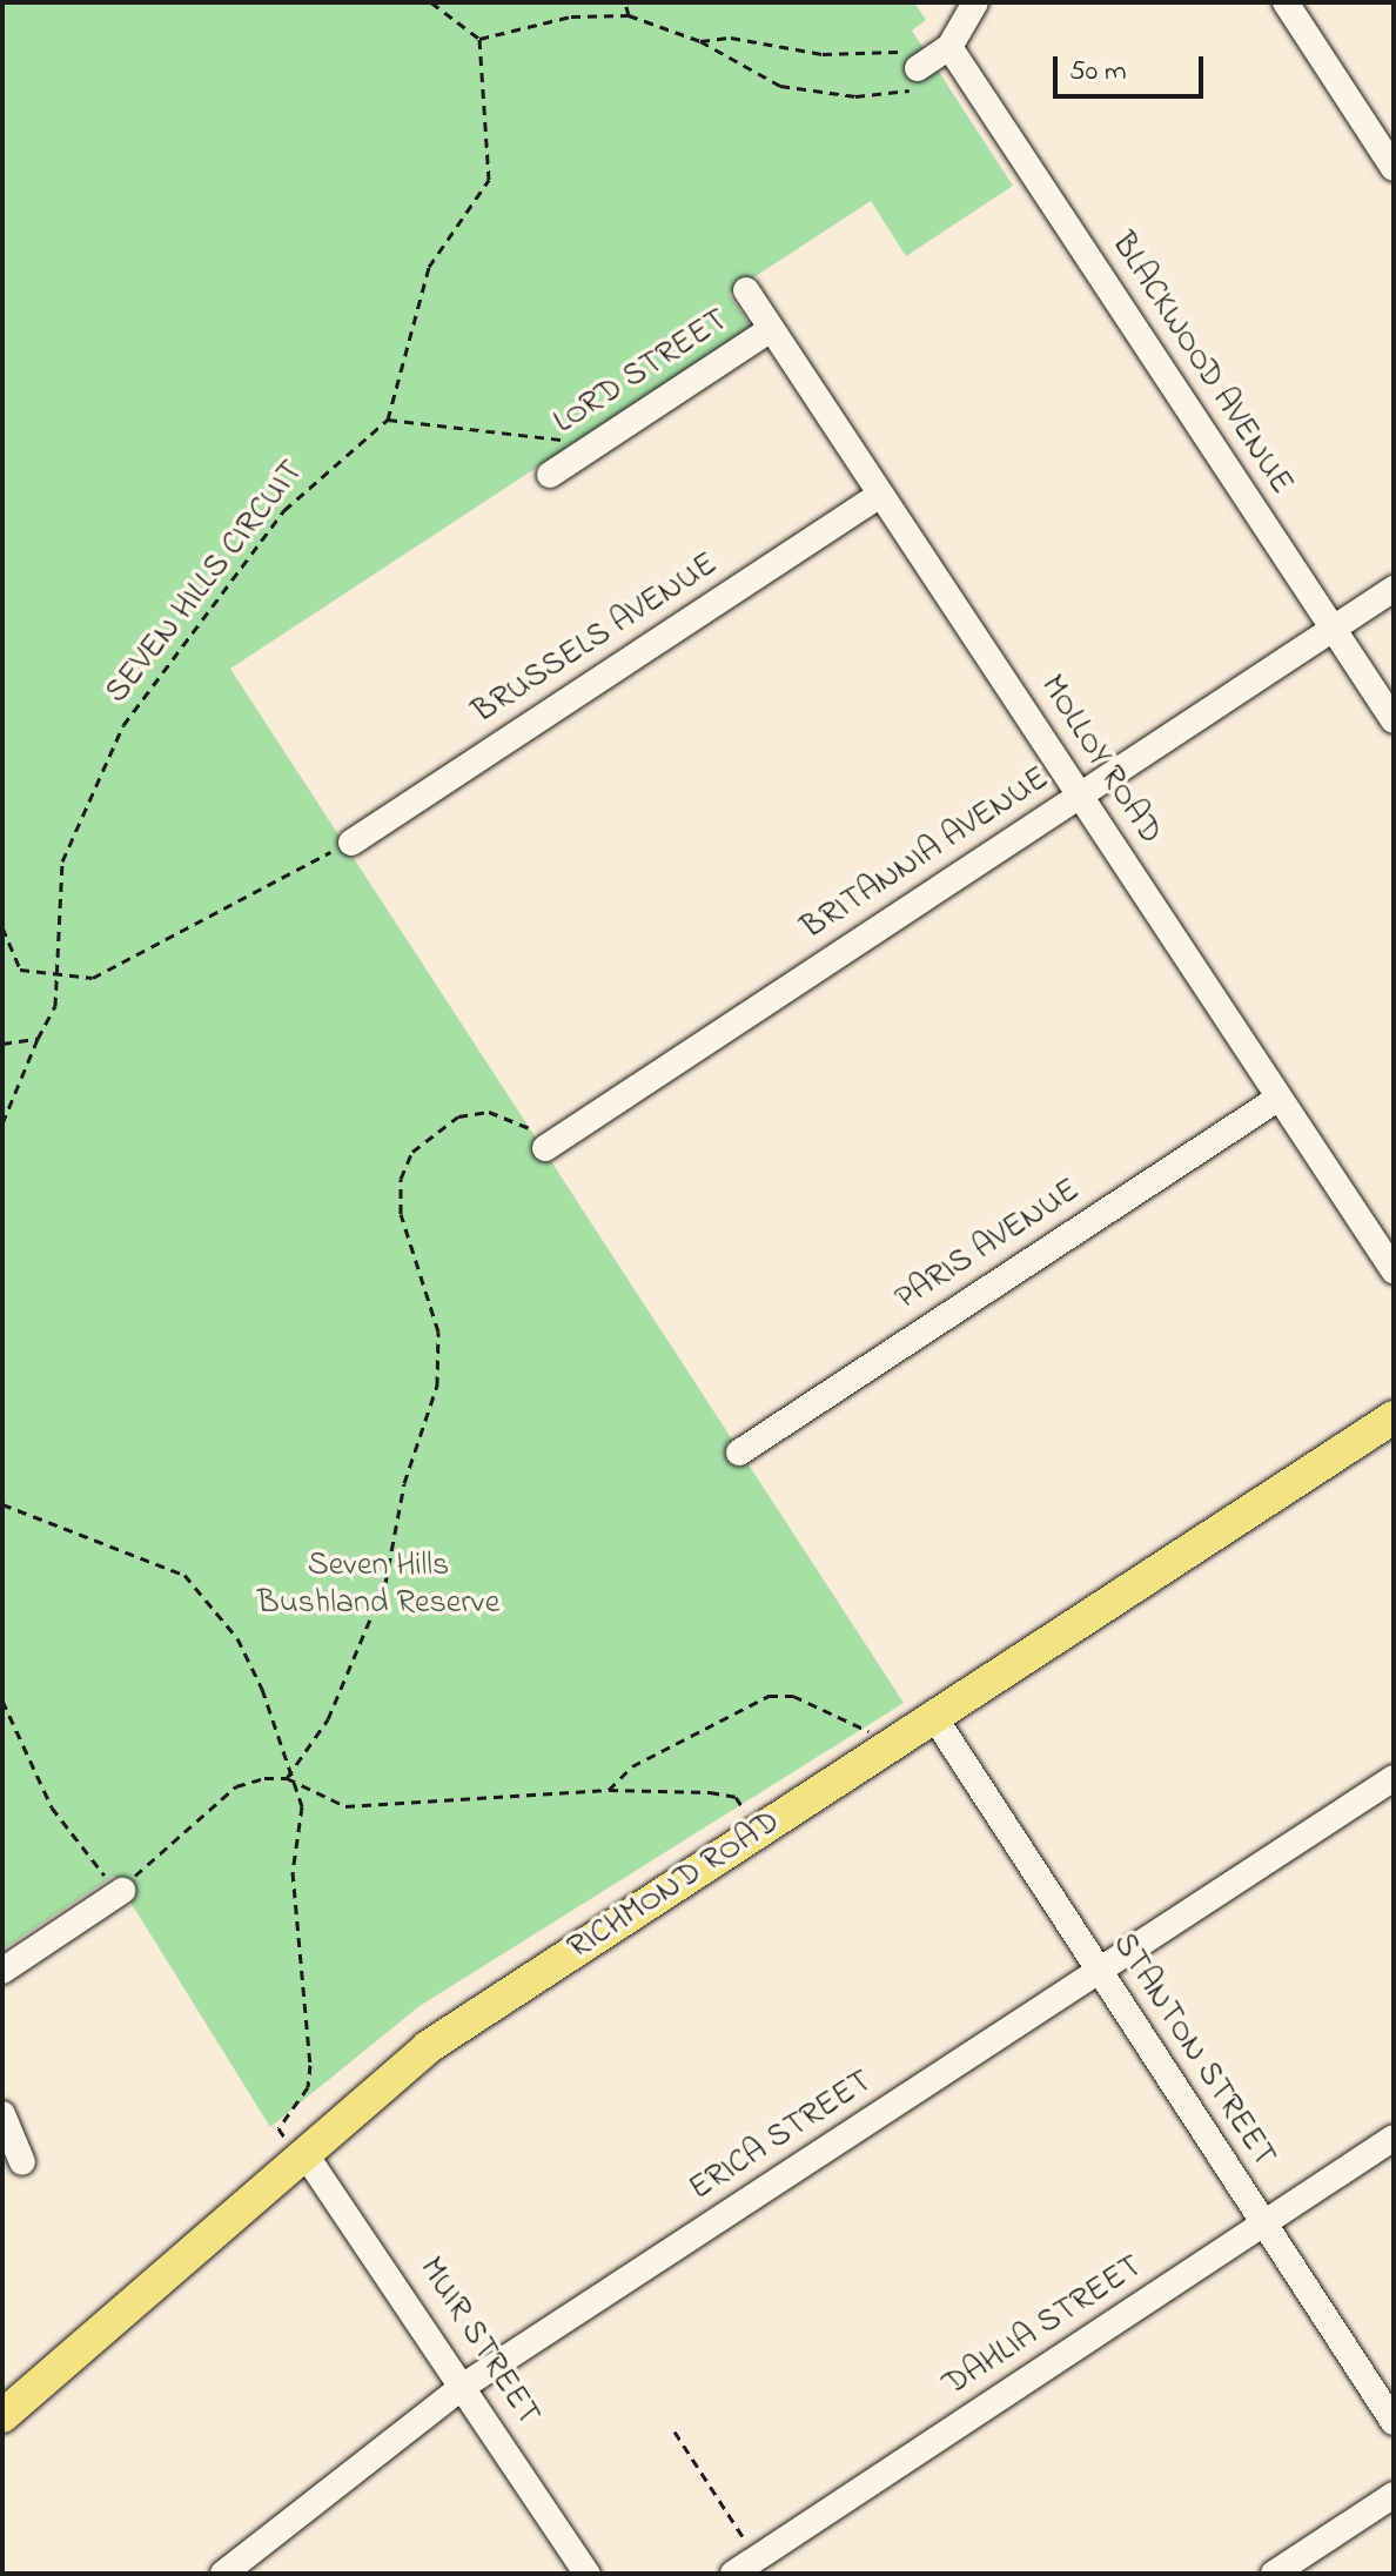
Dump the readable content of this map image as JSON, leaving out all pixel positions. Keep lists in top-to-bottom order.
{
  "streets": {
    "main road": ["RICHMOND ROAD"],
    "street": [
      "BLACKWOOD AVENUE",
      "LORD STREET",
      "BRUSSELS AVENUE",
      "MOLLOY ROAD",
      "BRITANNIA AVENUE",
      "PARIS AVENUE",
      "STANTON STREET",
      "ERICA STREET",
      "DAHLIA STREET",
      "MUIR STREET"
    ],
    "path": ["SEVEN HILLS CIRCUIT"]
  },
  "crossings": [
    ["BLACKWOOD AVENUE", "BRITANNIA AVENUE"],
    ["LORD STREET", "MOLLOY ROAD"],
    ["BRUSSELS AVENUE", "MOLLOY ROAD"],
    ["MOLLOY ROAD", "BRITANNIA AVENUE"],
    ["MOLLOY ROAD", "PARIS AVENUE"],
    ["RICHMOND ROAD", "STANTON STREET"],
    ["RICHMOND ROAD", "MUIR STREET"],
    ["STANTON STREET", "ERICA STREET"],
    ["STANTON STREET", "DAHLIA STREET"],
    ["ERICA STREET", "MUIR STREET"]
  ],
  "parks": ["Seven Hills Bushland Reserve"],
  "scale_bar": "50 m"
}
